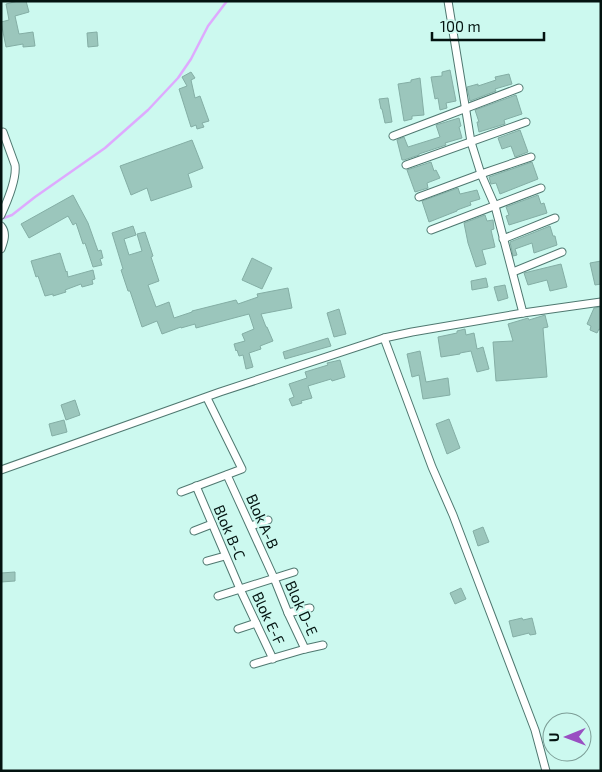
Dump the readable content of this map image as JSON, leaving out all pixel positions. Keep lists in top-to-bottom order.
{
  "streets": {
    "street": [
      "Blok A-B",
      "Blok B-C",
      "Blok D-E",
      "Blok E-F"
    ]
  },
  "crossings": [
    ["Blok A-B", "Blok D-E"],
    ["Blok B-C", "Blok E-F"]
  ],
  "scale_bar": "100 m",
  "north": "left"
}
